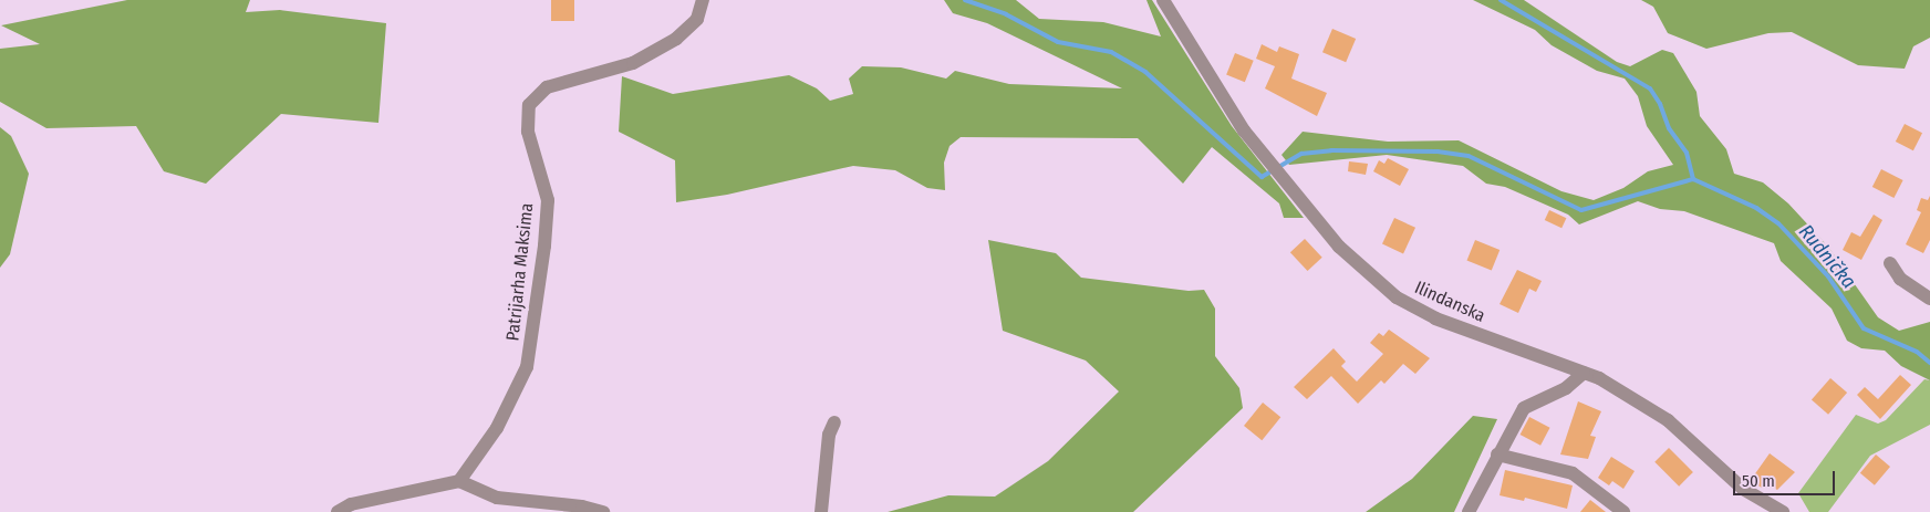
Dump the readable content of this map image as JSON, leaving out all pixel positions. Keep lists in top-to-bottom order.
{
  "streets": {
    "street": ["Patrijarha Maksima", "Ilindanska"]
  },
  "water": ["Rudnička"],
  "scale_bar": "50 m"
}
